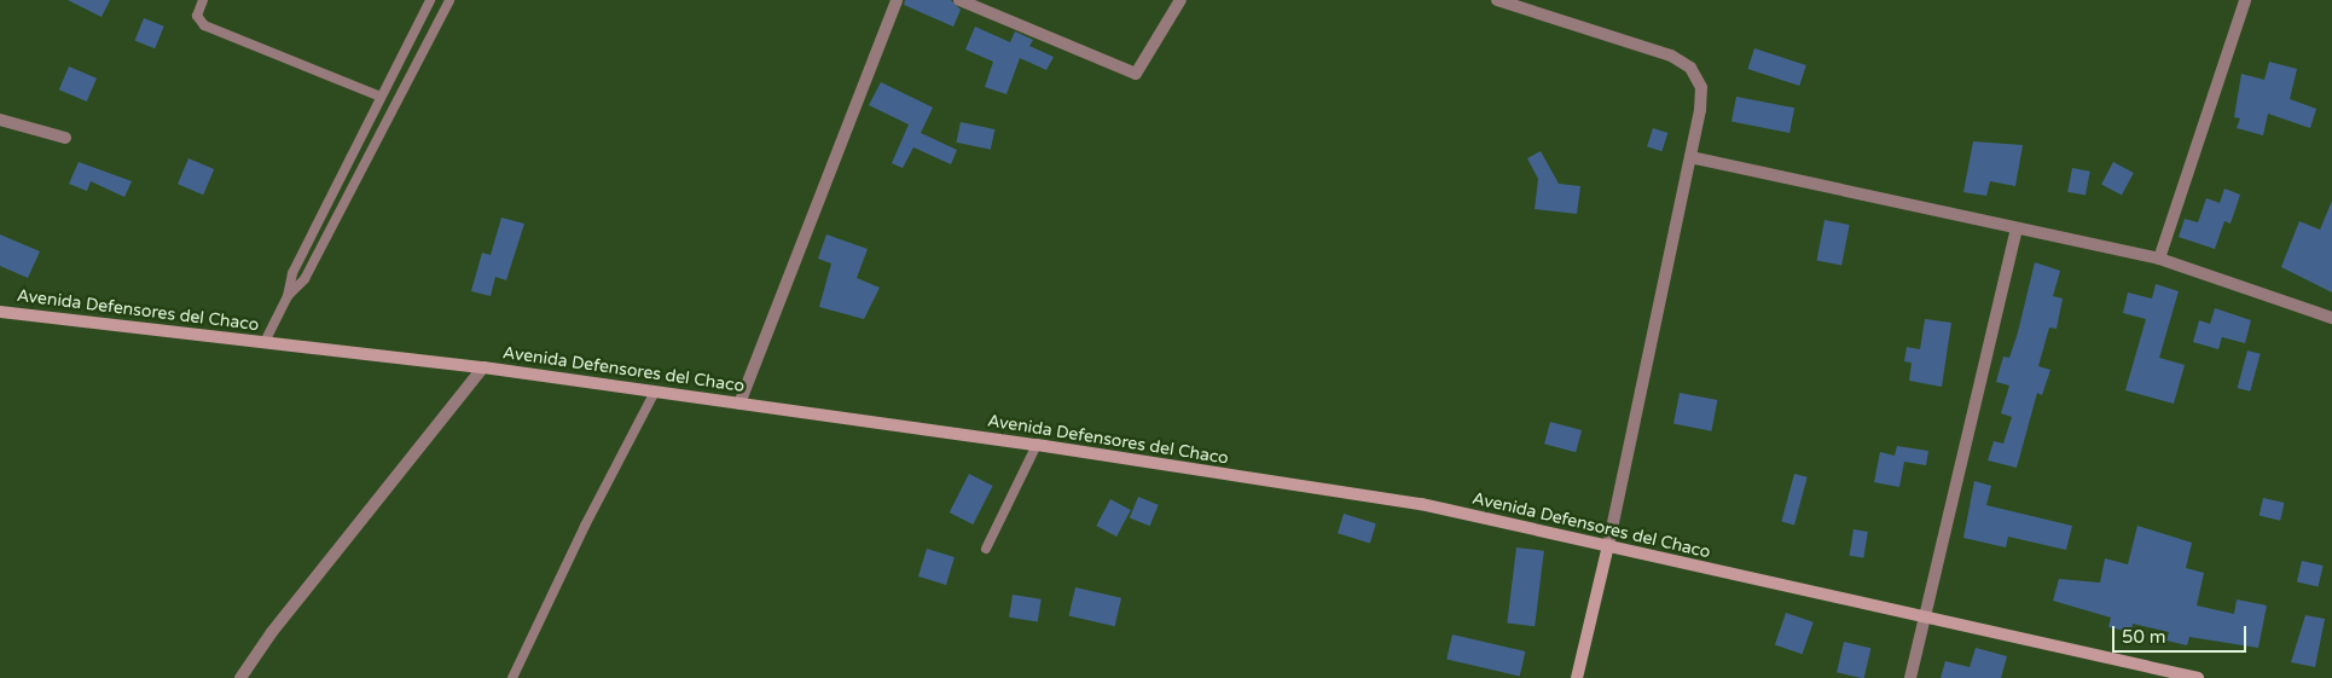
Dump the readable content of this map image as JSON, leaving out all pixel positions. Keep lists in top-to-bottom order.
{
  "streets": {
    "main road": ["Avenida Defensores del Chaco"]
  },
  "scale_bar": "50 m"
}
